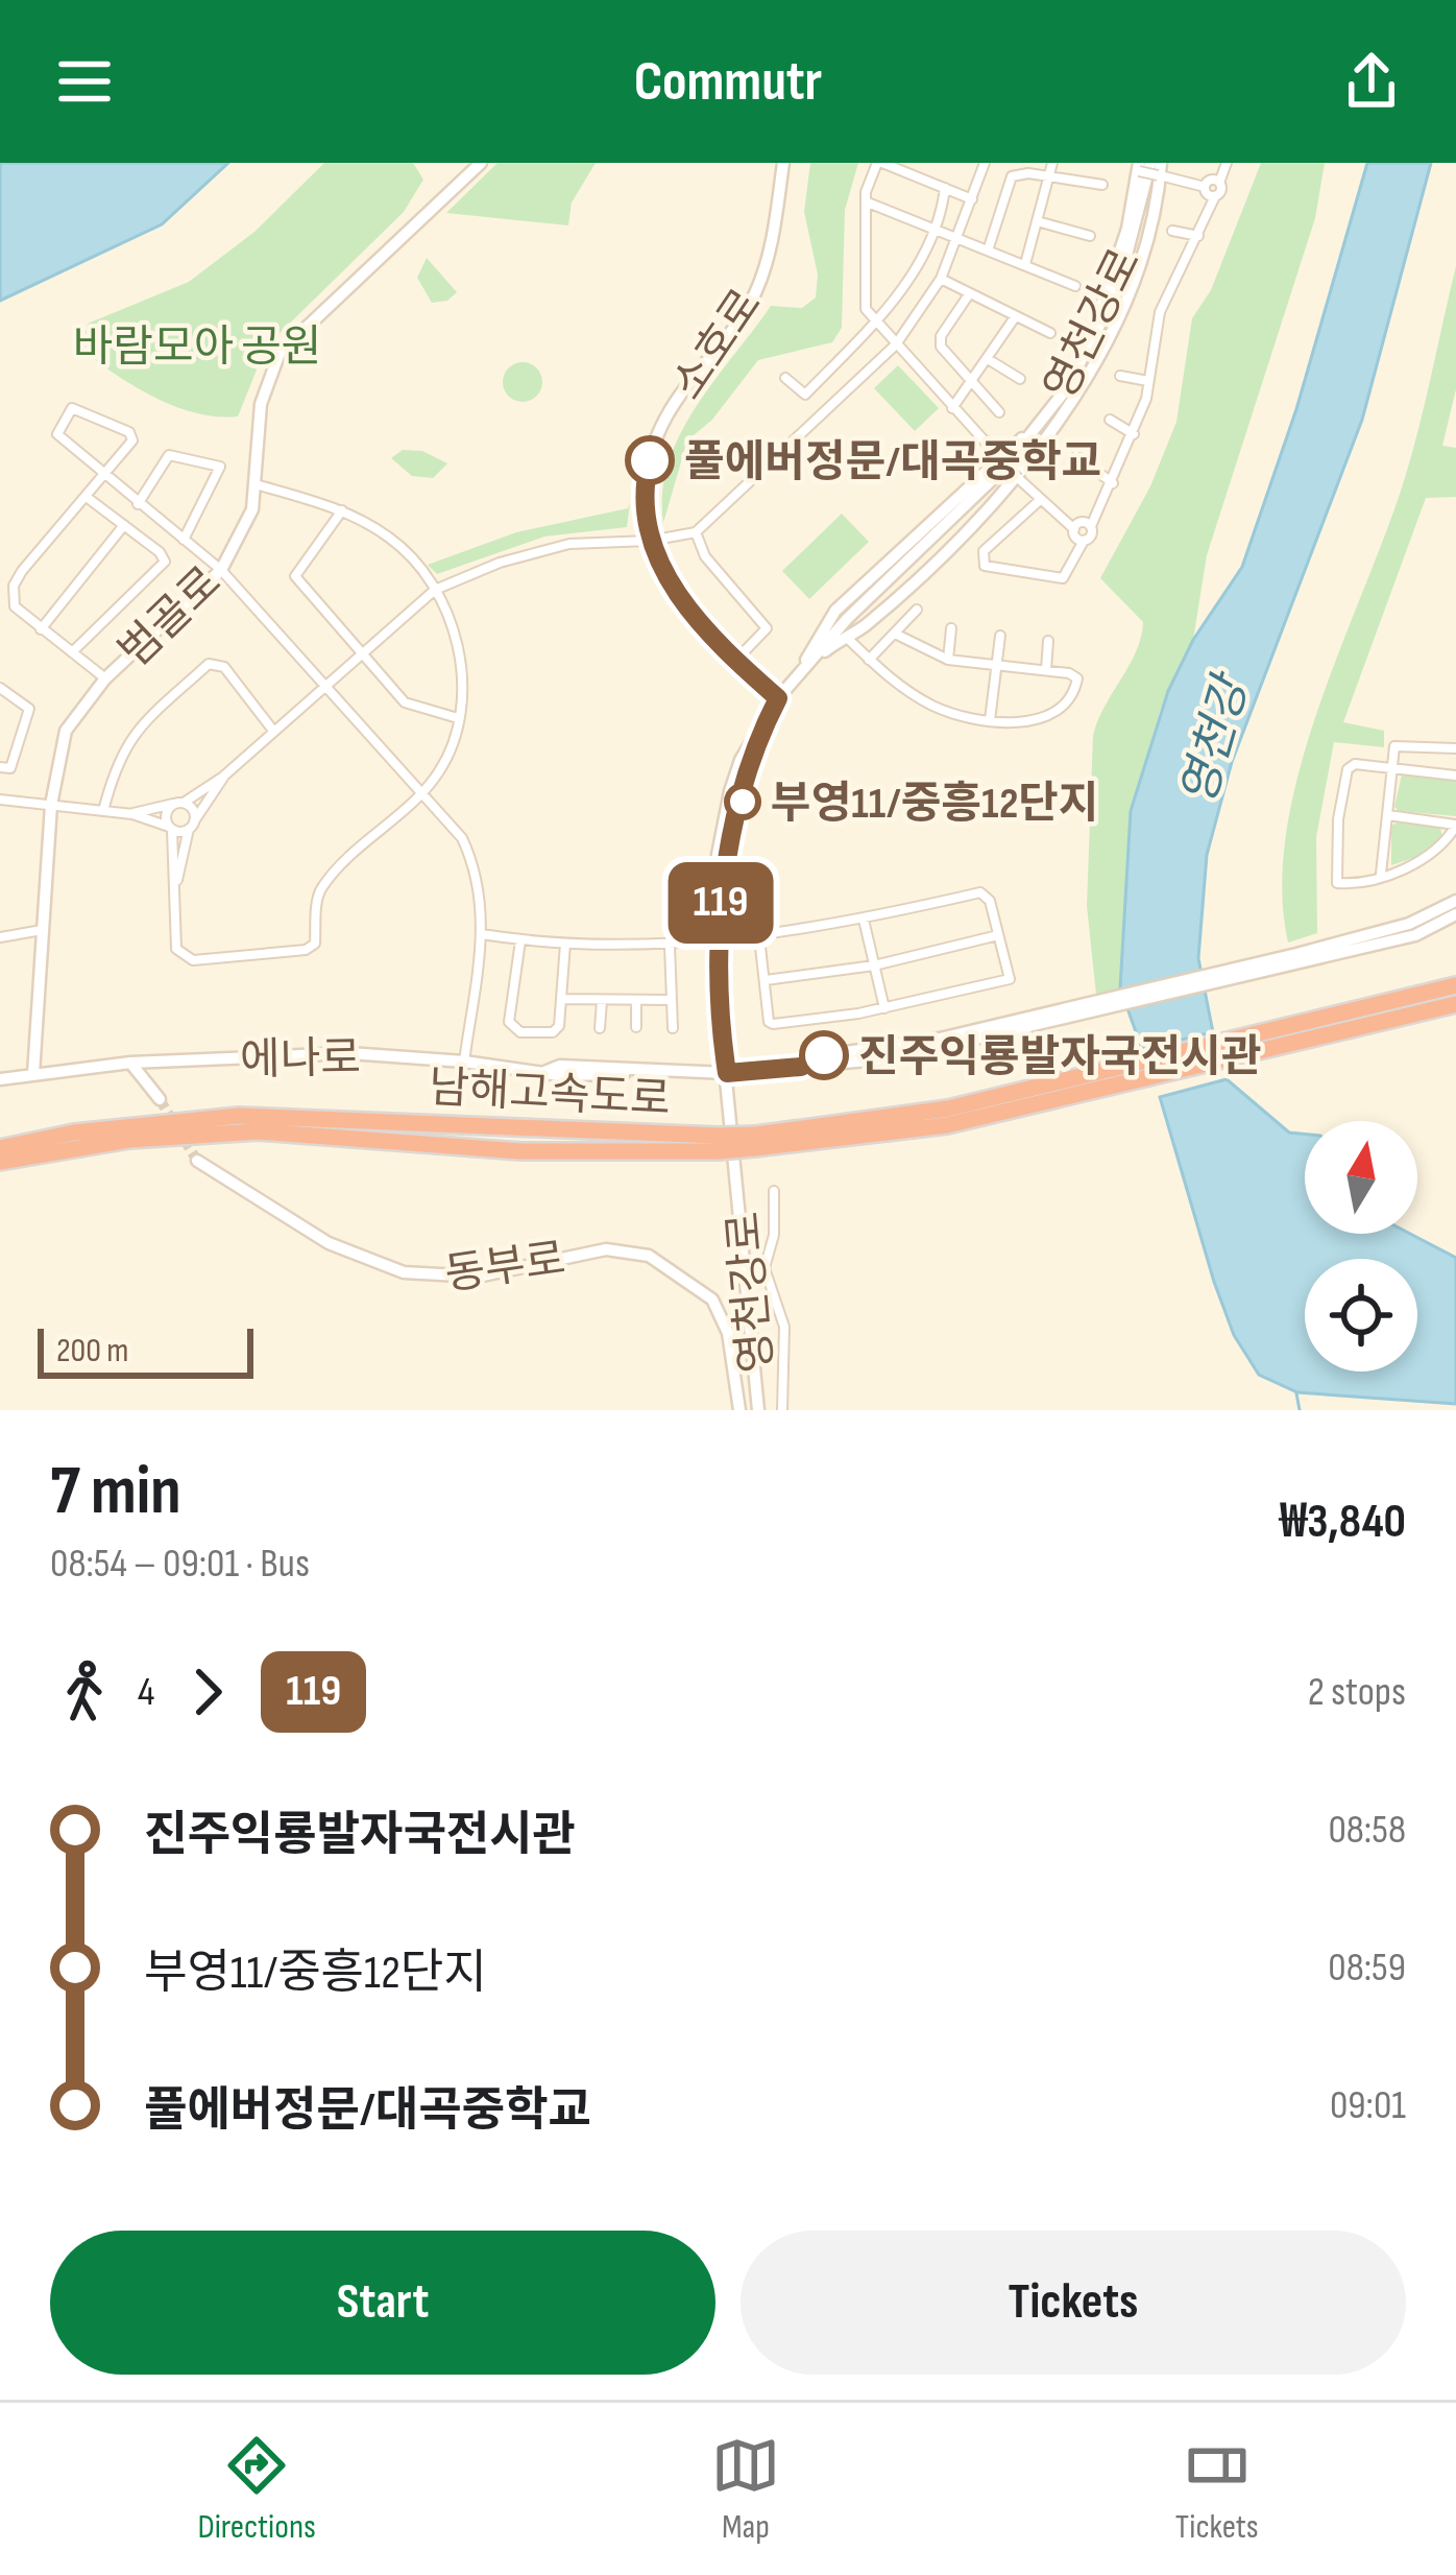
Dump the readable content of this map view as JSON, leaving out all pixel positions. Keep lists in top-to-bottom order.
{
  "streets": {
    "highway": ["남해고속도로"],
    "street": [
      "영천강로",
      "소호로",
      "범골로",
      "에나로",
      "동부로"
    ]
  },
  "crossings": [
    ["영천강로", "소호로"],
    ["영천강로", "에나로"]
  ],
  "water": ["영천강"],
  "parks": ["바람모아 공원"],
  "places": ["풀에버정문/대곡중학교", "부영11/중흥12단지", "진주익룡발자국전시관"],
  "lines": ["bus line 119"],
  "scale_bar": "200 m",
  "north": "top",
  "page": {
    "header": "Commutr",
    "on_map": "119",
    "scale": "200 m",
    "heading": ["7 min", "08:54 – 09:01 · Bus", "₩3,840"],
    "legs": ["4", "119", "2 stops"],
    "list": [
      {
        "name": "진주익룡발자국전시관",
        "value": "08:58"
      },
      {
        "name": "부영11/중흥12단지",
        "value": "08:59"
      },
      {
        "name": "풀에버정문/대곡중학교",
        "value": "09:01"
      }
    ],
    "buttons": ["Start", "Tickets"],
    "tabs": ["Directions", "Map", "Tickets"]
  }
}
